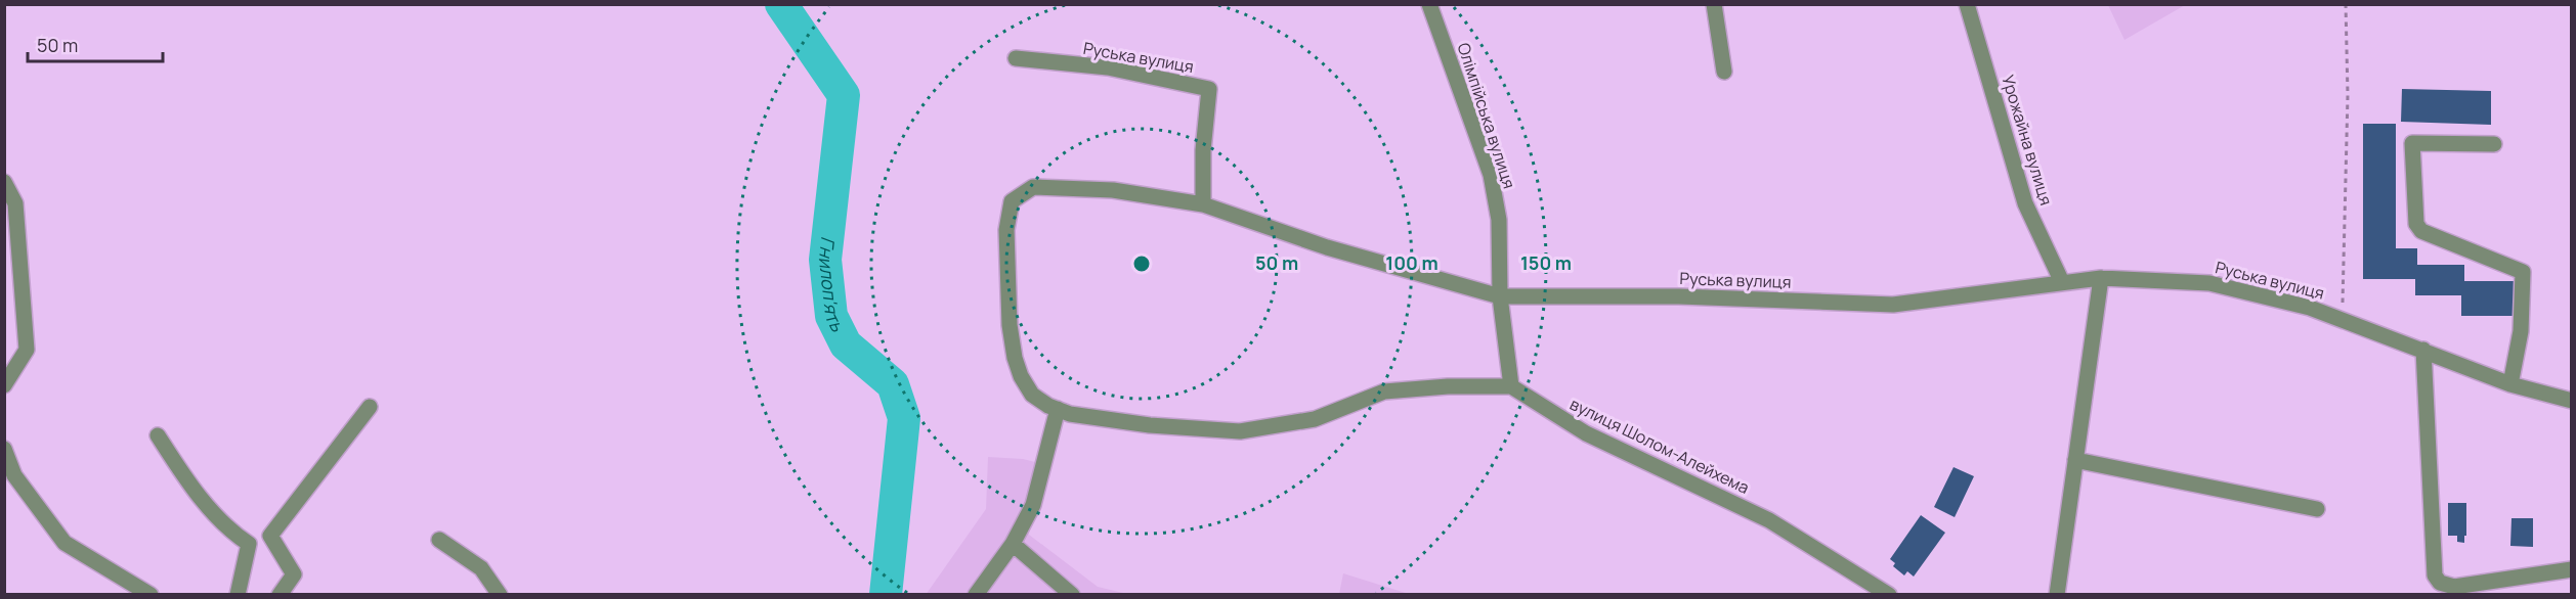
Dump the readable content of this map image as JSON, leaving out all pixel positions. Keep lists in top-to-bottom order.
{
  "streets": {
    "street": [
      "Руська вулиця",
      "Олімпійська вулиця",
      "Урожайна вулиця",
      "вулиця Шолом-Алейхема"
    ]
  },
  "crossings": [
    ["Руська вулиця", "Олімпійська вулиця"],
    ["Руська вулиця", "Урожайна вулиця"],
    ["Олімпійська вулиця", "вулиця Шолом-Алейхема"]
  ],
  "water": ["Гнилоп'ять"],
  "scale_bar": "50 m",
  "rings": ["50 m", "100 m", "150 m"]
}
